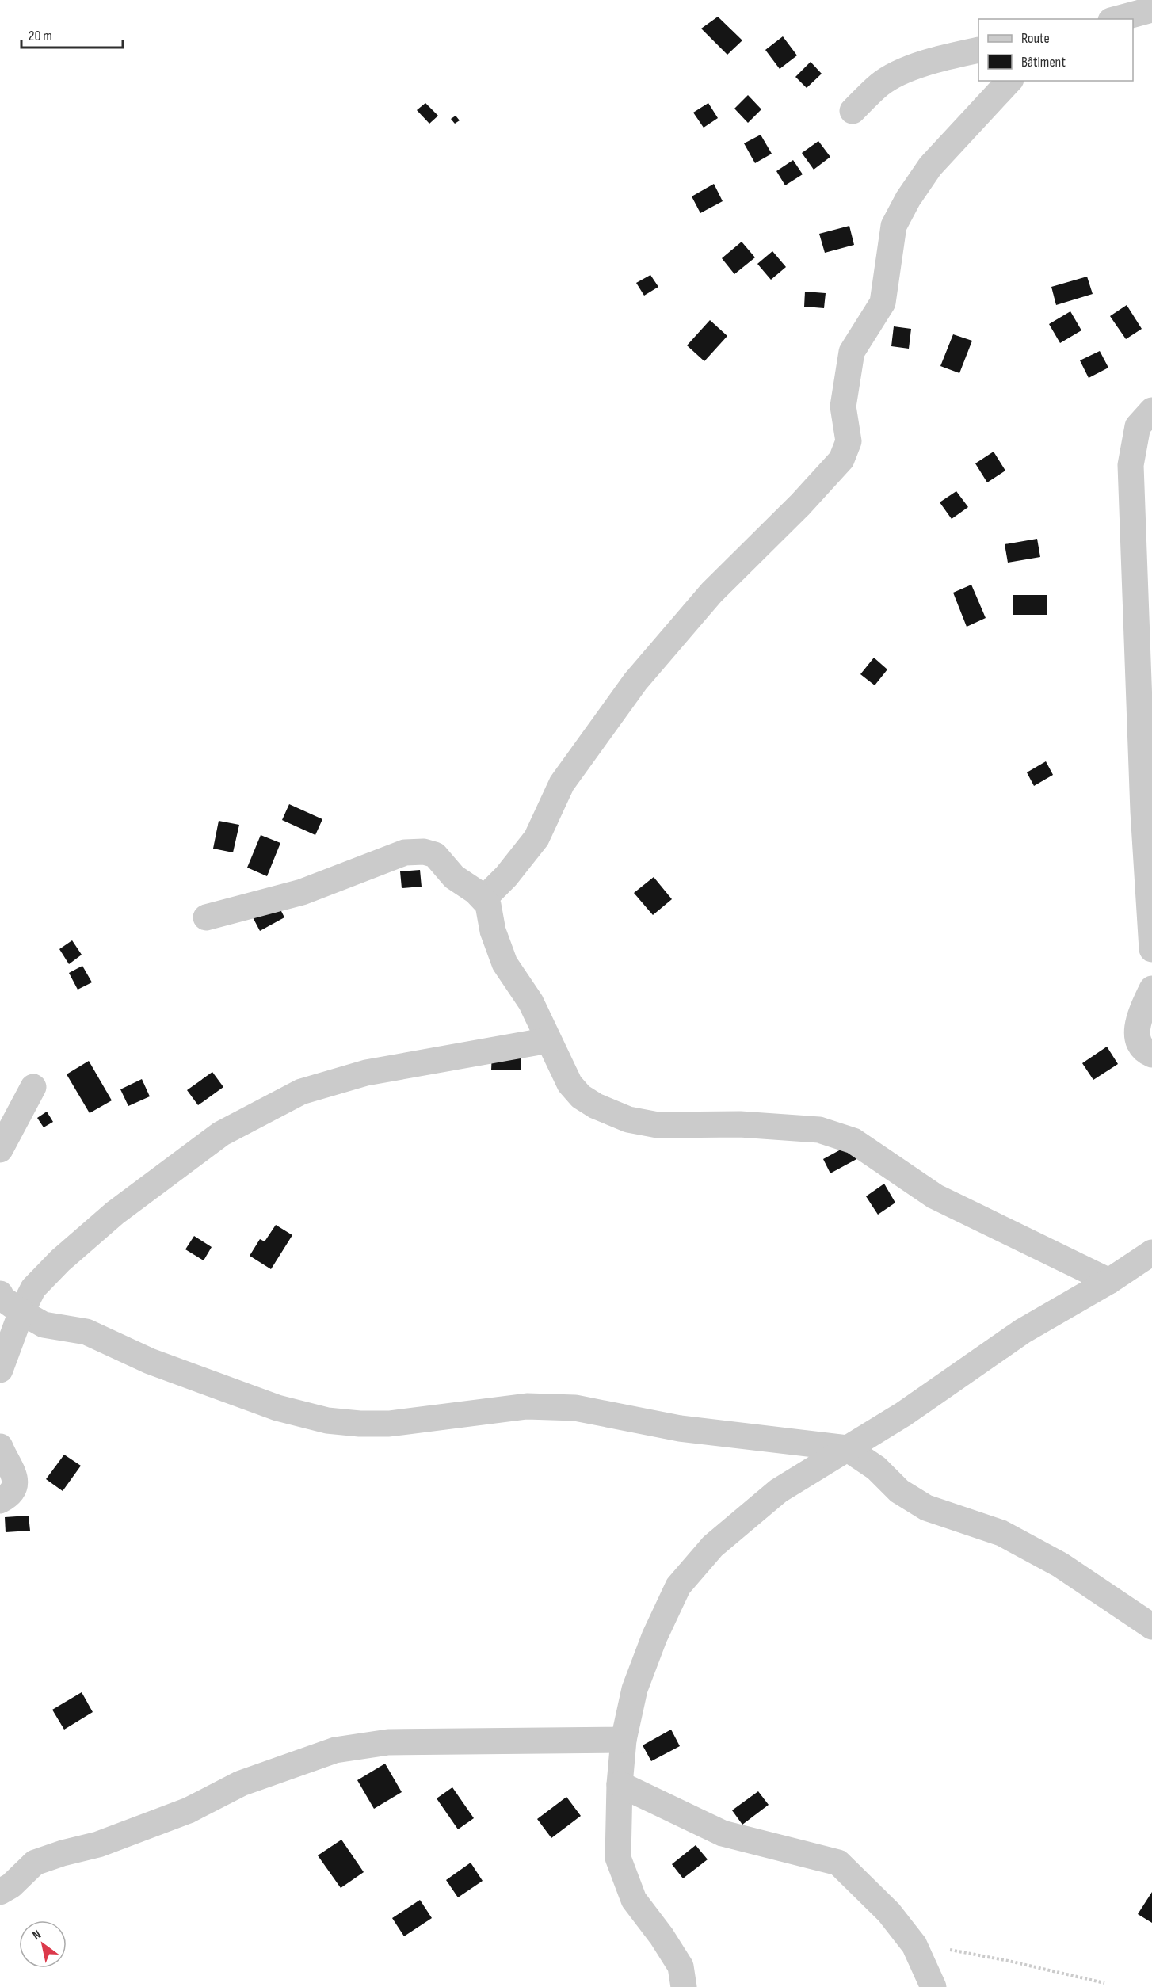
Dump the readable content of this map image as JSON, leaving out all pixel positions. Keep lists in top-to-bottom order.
{
  "legend": ["Route", "Bâtiment"],
  "scale_bar": "20 m",
  "north": "top left"
}
